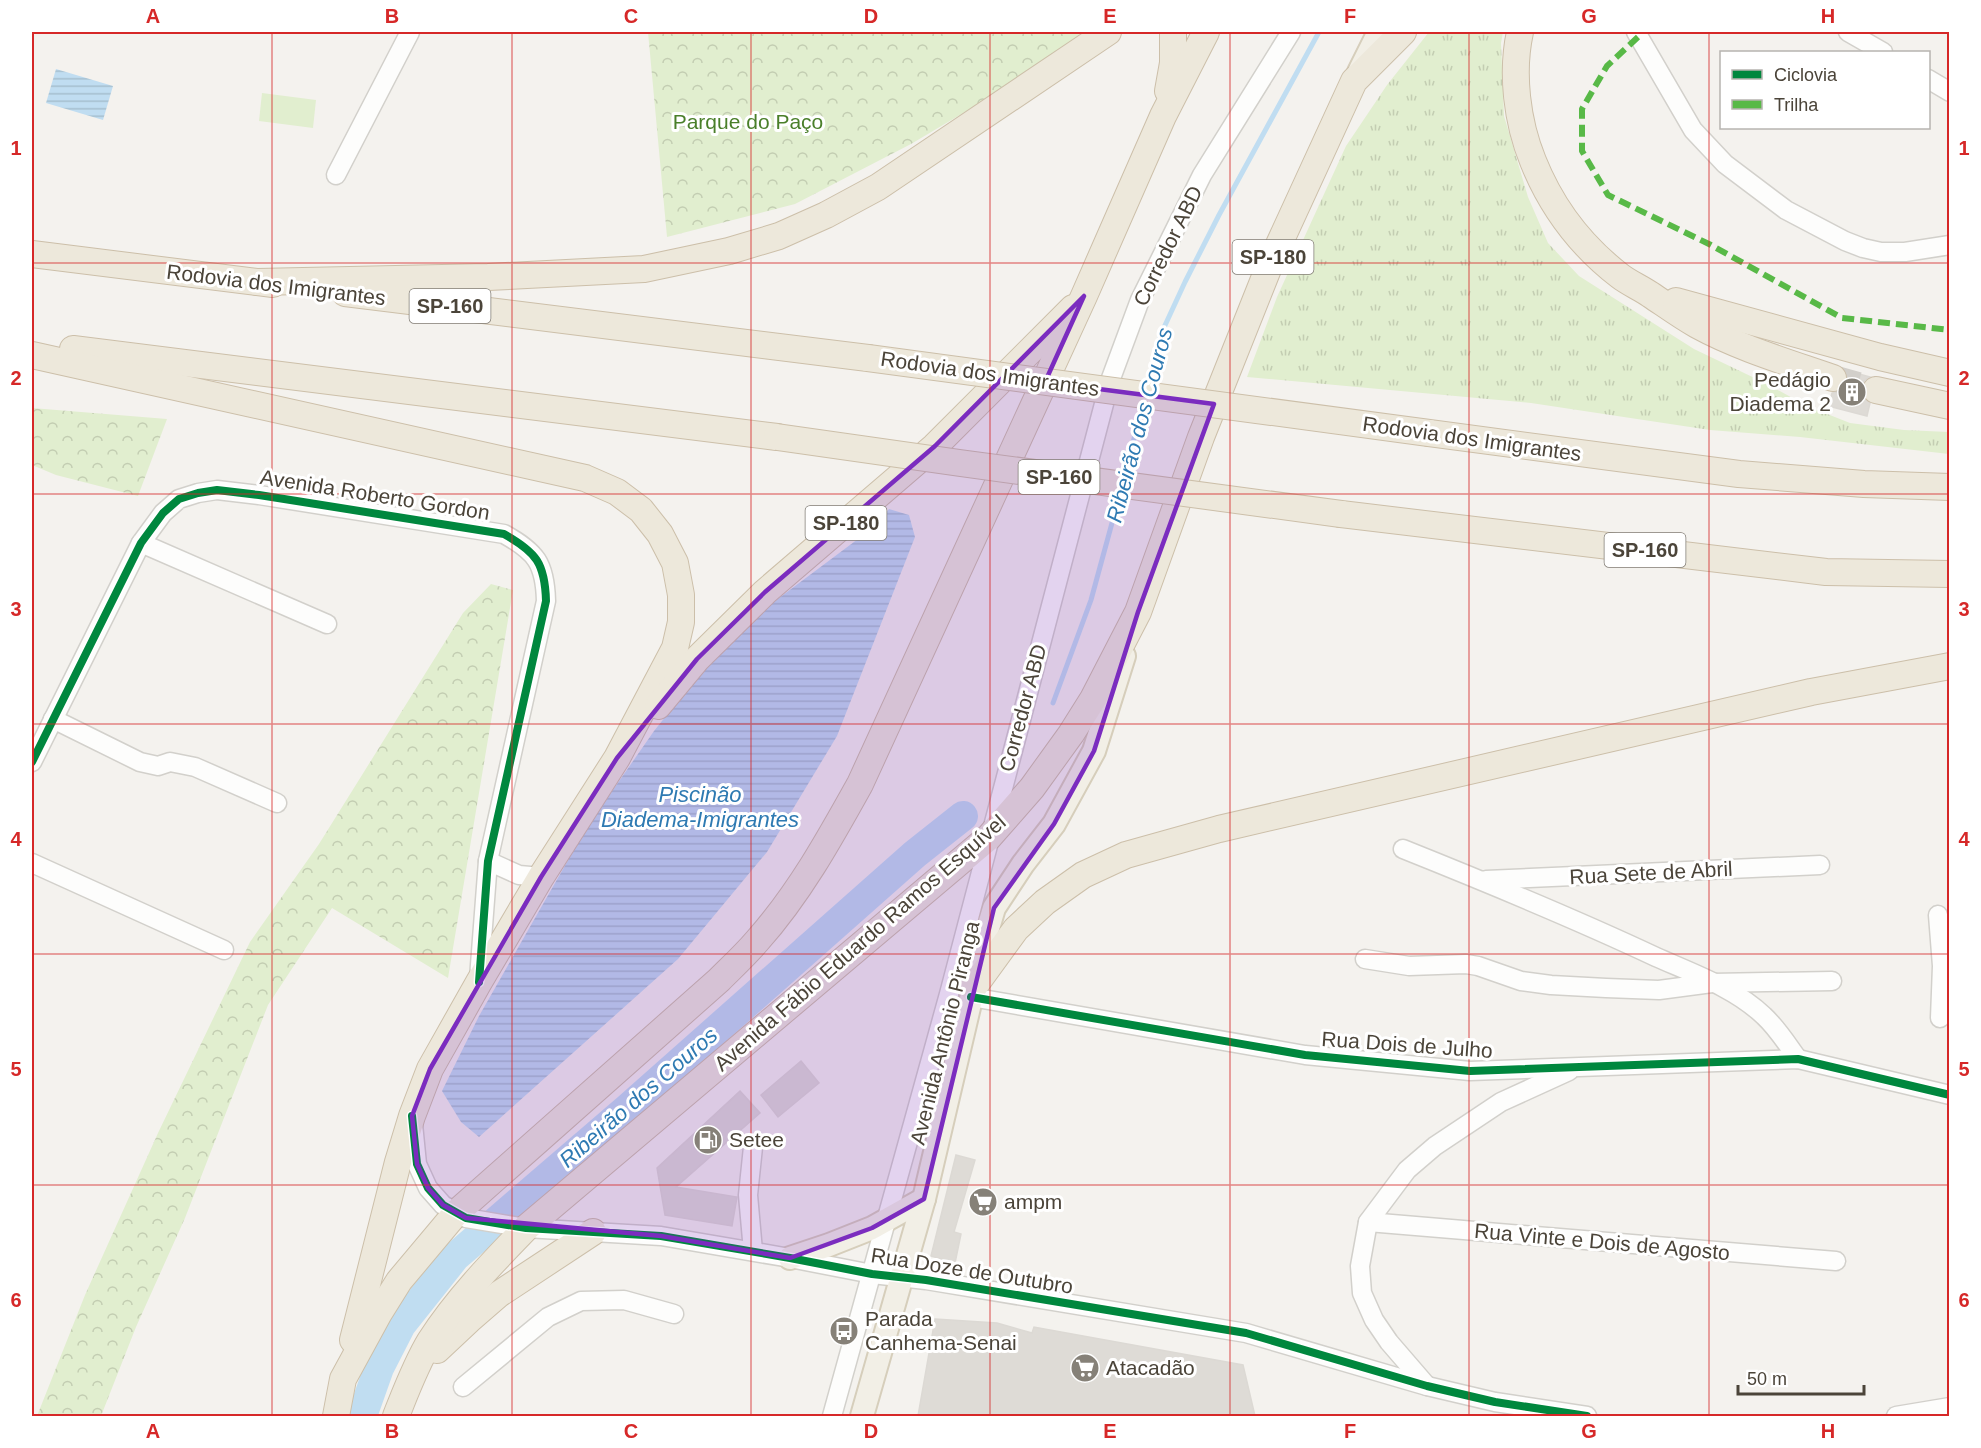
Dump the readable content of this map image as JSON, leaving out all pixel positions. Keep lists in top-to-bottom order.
{
  "streets": {
    "highway": [
      "SP-180",
      "Rodovia dos Imigrantes",
      "SP-160",
      "Avenida Fábio Eduardo Ramos Esquível"
    ],
    "main road": ["Avenida Antônio Piranga"],
    "street": [
      "Corredor ABD",
      "Avenida Roberto Gordon",
      "Rua Sete de Abril",
      "Rua Dois de Julho",
      "Rua Vinte e Dois de Agosto",
      "Rua Doze de Outubro"
    ]
  },
  "crossings": [
    ["Corredor ABD", "Avenida Fábio Eduardo Ramos Esquível"],
    ["Corredor ABD", "Rua Doze de Outubro"],
    ["SP-180", "Avenida Roberto Gordon"],
    ["SP-180", "Rua Doze de Outubro"],
    ["Avenida Fábio Eduardo Ramos Esquível", "Avenida Antônio Piranga"],
    ["Avenida Fábio Eduardo Ramos Esquível", "Rua Doze de Outubro"],
    ["Avenida Antônio Piranga", "Rua Dois de Julho"],
    ["Avenida Antônio Piranga", "Rua Doze de Outubro"]
  ],
  "water": ["Ribeirão dos Couros", "Piscinão Diadema-Imigrantes"],
  "parks": ["Parque do Paço"],
  "places": {
    "building": ["Pedágio Diadema 2"],
    "fuel station": ["Setee"],
    "supermarket": ["ampm", "Atacadão"],
    "bus stop": ["Parada Canhema-Senai"]
  },
  "legend": ["Ciclovia", "Trilha"],
  "scale_bar": "50 m",
  "grid": {
    "columns": [
      "A",
      "B",
      "C",
      "D",
      "E",
      "F",
      "G",
      "H"
    ],
    "rows": [
      "1",
      "2",
      "3",
      "4",
      "5",
      "6"
    ]
  }
}
